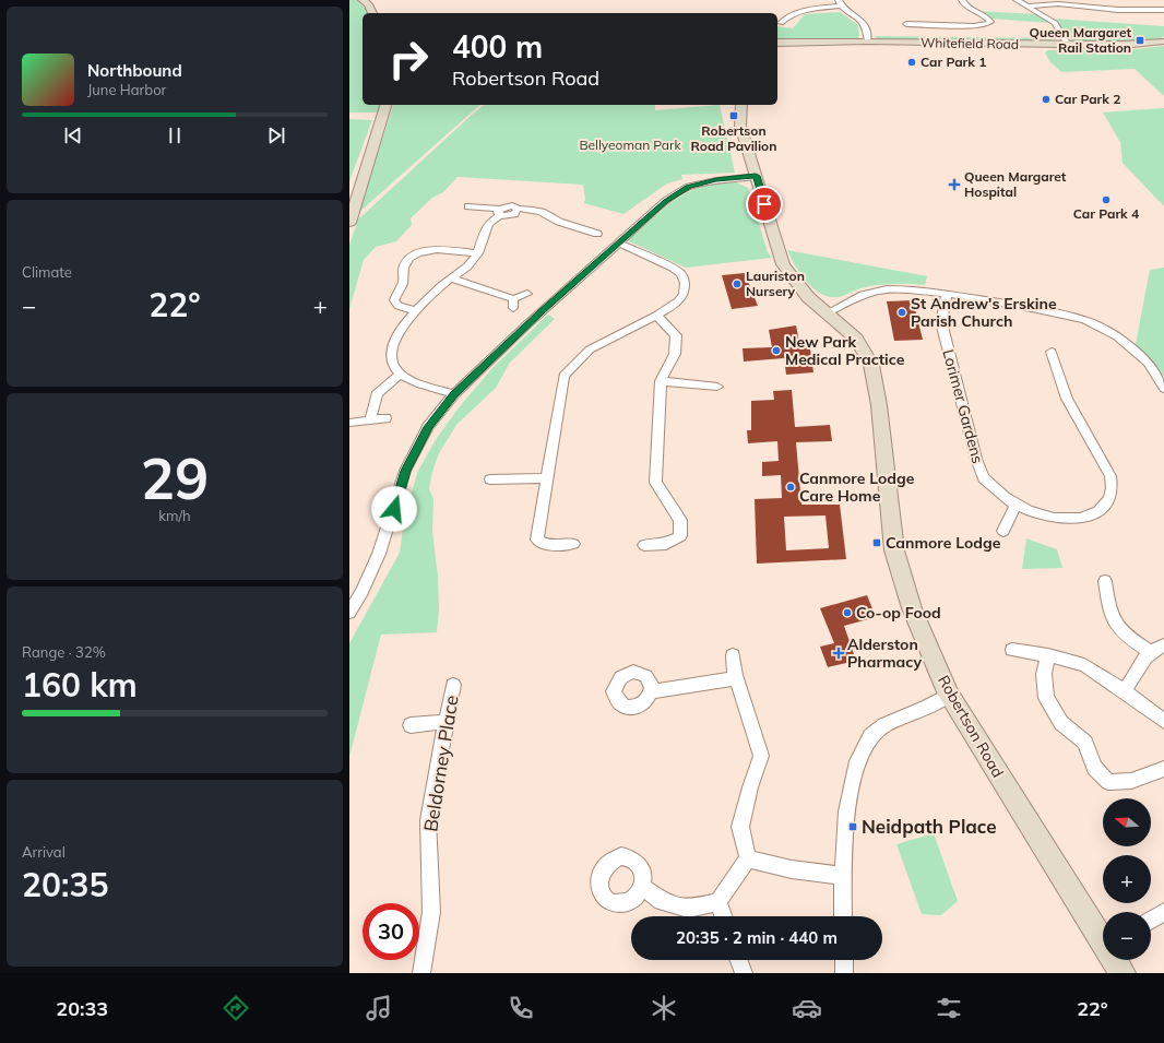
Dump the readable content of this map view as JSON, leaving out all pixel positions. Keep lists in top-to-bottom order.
{
  "streets": {
    "street": [
      "Whitefield Road",
      "Lorimer Gardens",
      "Robertson Road",
      "Beldorney Place"
    ]
  },
  "parks": ["Bellyeoman Park"],
  "places": {
    "transit": [
      "Queen Margaret Rail Station",
      "Robertson Road Pavilion",
      "Canmore Lodge",
      "Neidpath Place"
    ],
    "other": [
      "Car Park 1",
      "Car Park 2",
      "Car Park 4",
      "Lauriston Nursery",
      "St Andrew's Erskine Parish Church",
      "New Park Medical Practice",
      "Canmore Lodge Care Home",
      "Co-op Food"
    ],
    "health": ["Queen Margaret Hospital", "Alderston Pharmacy"]
  },
  "north": "left",
  "page": {
    "turn": ["400 m", "Robertson Road"],
    "song": ["Northbound", "June Harbor"],
    "tile": [
      "Climate",
      ["29", "km/h"],
      ["Range · 32%", "160 km"],
      ["Arrival", "20:35"]
    ],
    "heat": ["−", "22°", "+"],
    "map_buttons": ["+", "−"],
    "limit": "30",
    "trip": "20:35 · 2 min · 440 m",
    "tabs": ["20:33", "22°"]
  }
}
